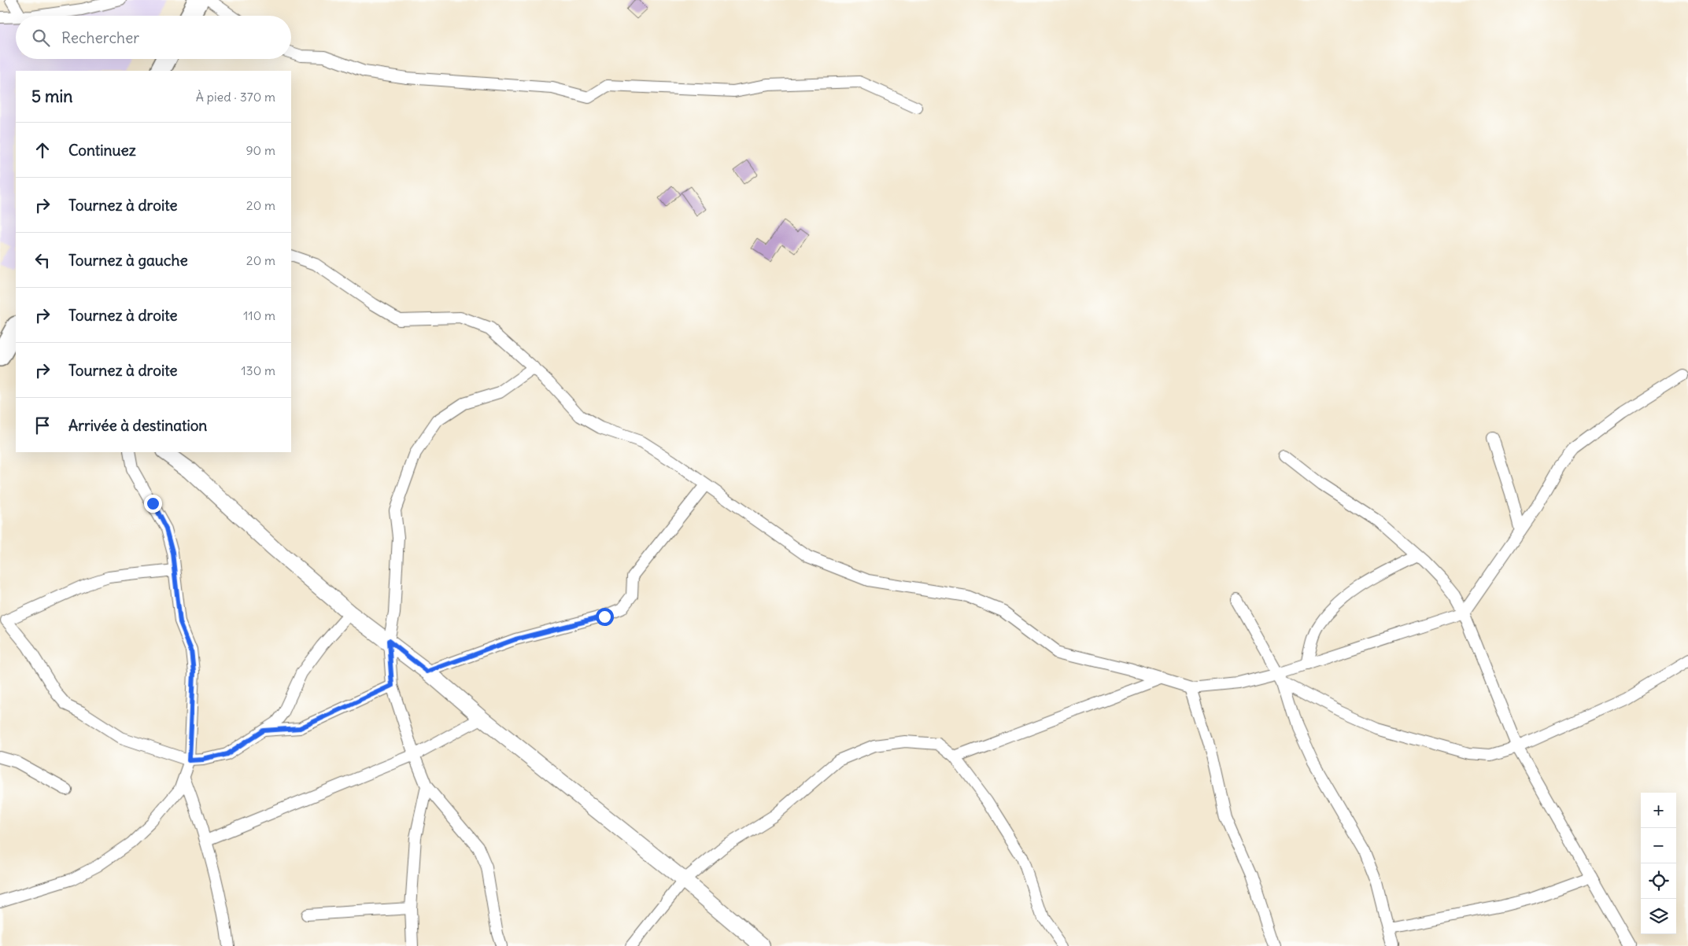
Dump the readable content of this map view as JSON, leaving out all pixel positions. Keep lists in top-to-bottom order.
{
  "page": {
    "search": "Rechercher",
    "heading": ["5 min", "À pied · 370 m"],
    "list": [
      ["Continuez", "90 m"],
      ["Tournez à droite", "20 m"],
      ["Tournez à gauche", "20 m"],
      ["Tournez à droite", "110 m"],
      ["Tournez à droite", "130 m"],
      "Arrivée à destination"
    ],
    "map_buttons": ["+", "−"]
  }
}
